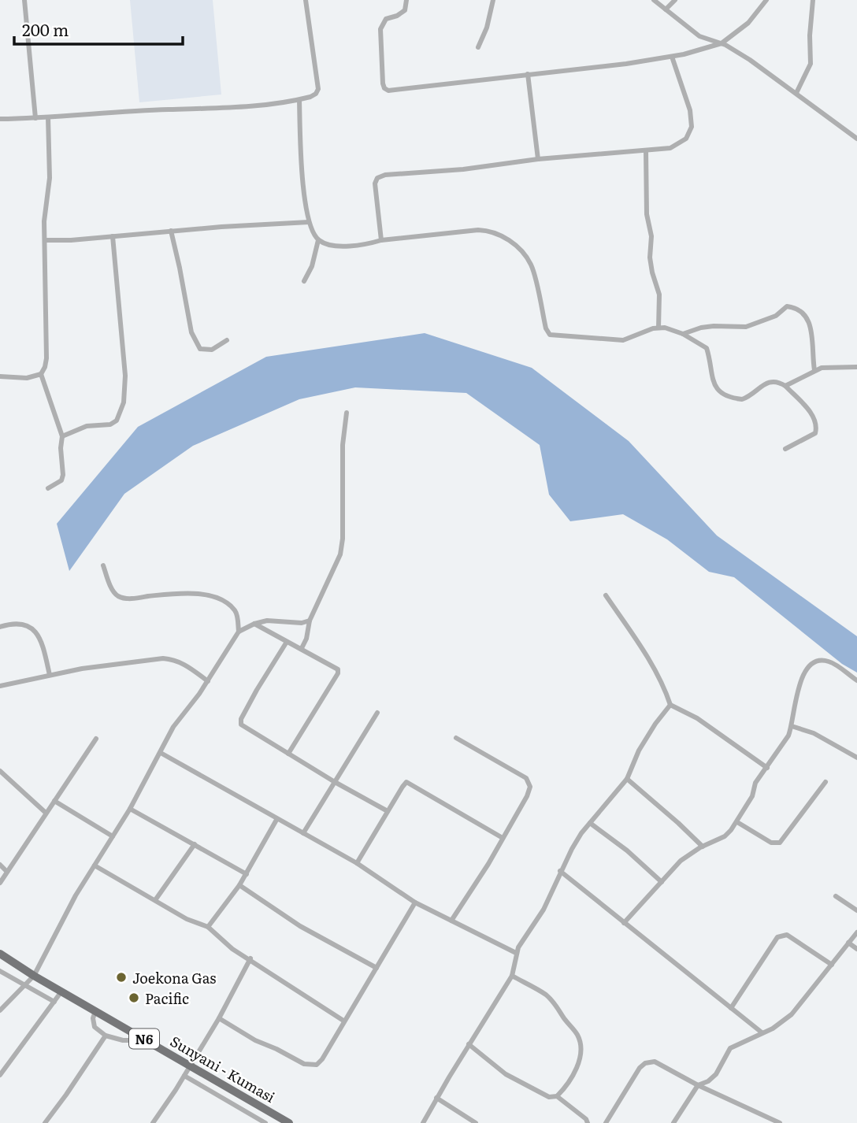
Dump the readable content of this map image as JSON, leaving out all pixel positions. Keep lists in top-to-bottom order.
{
  "streets": {
    "main road": ["N6", "Sunyani - Kumasi"]
  },
  "places": ["Joekona Gas", "Pacific"],
  "scale_bar": "200 m"
}
